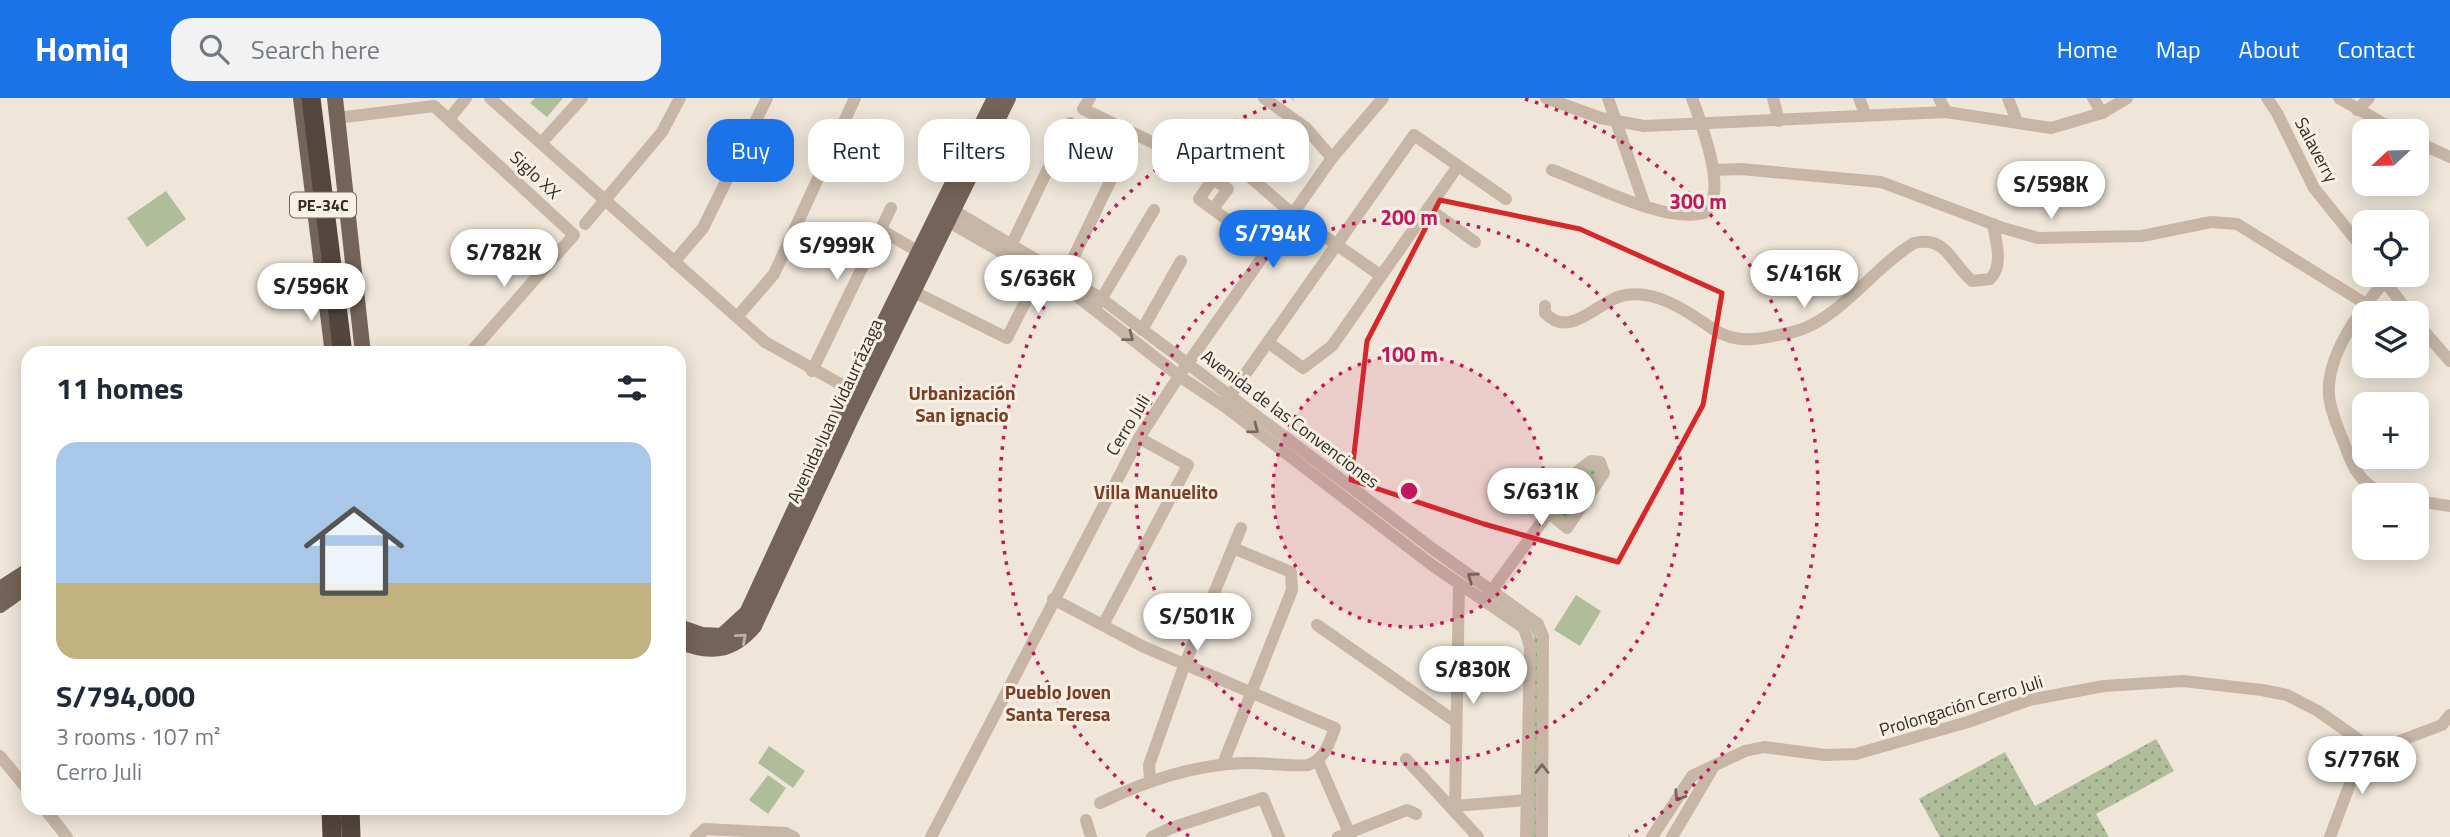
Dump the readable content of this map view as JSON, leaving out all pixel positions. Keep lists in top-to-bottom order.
{
  "streets": {
    "highway": ["PE-34C"],
    "main road": ["Avenida Juan Vidaurrázaga"],
    "street": [
      "Salaverry",
      "Siglo XX",
      "Avenida de las Convenciones",
      "Cerro Juli",
      "Prolongación Cerro Juli"
    ]
  },
  "crossings": [
    ["Avenida Juan Vidaurrázaga", "Avenida de las Convenciones"],
    ["Avenida de las Convenciones", "Cerro Juli"]
  ],
  "districts": ["Urbanización San ignacio", "Villa Manuelito", "Pueblo Joven Santa Teresa"],
  "north": "left",
  "page": {
    "header": "Homiq",
    "search": "Search here",
    "nav": [
      "Home",
      "Map",
      "About",
      "Contact"
    ],
    "map_buttons": ["+", "−"],
    "chip": [
      "Buy",
      "Rent",
      "Filters",
      "New",
      "Apartment"
    ],
    "price": [
      "S/598K",
      "S/794K",
      "S/999K",
      "S/782K",
      "S/416K",
      "S/636K",
      "S/596K",
      "S/631K",
      "S/501K",
      "S/830K",
      "S/776K"
    ],
    "heading": "11 homes",
    "list": [
      {
        "name": "S/794,000",
        "note": "3 rooms · 107 m² · Cerro Juli"
      }
    ]
  },
  "rings": ["300 m", "200 m", "100 m"]
}
